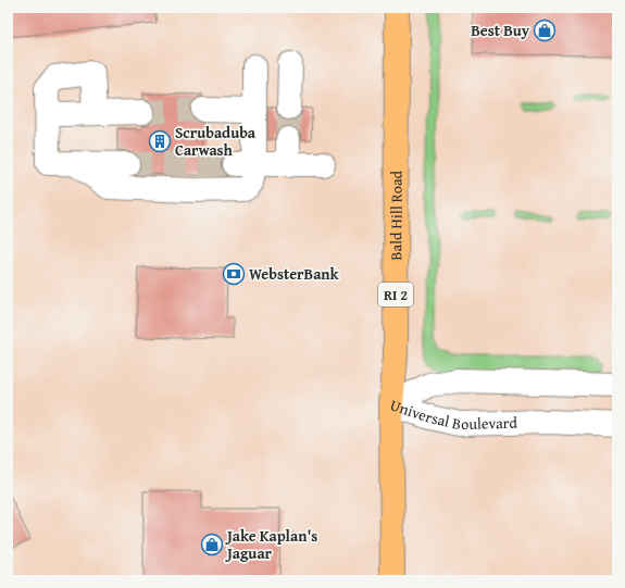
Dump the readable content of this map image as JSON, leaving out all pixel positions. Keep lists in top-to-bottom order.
{
  "streets": {
    "main road": ["Bald Hill Road", "RI 2"],
    "street": ["Universal Boulevard"]
  },
  "crossings": [
    ["Bald Hill Road", "Universal Boulevard"]
  ],
  "places": {
    "shop": ["Best Buy", "Jake Kaplan's Jaguar"],
    "building": ["Scrubaduba Carwash"],
    "bank": ["WebsterBank"]
  }
}
